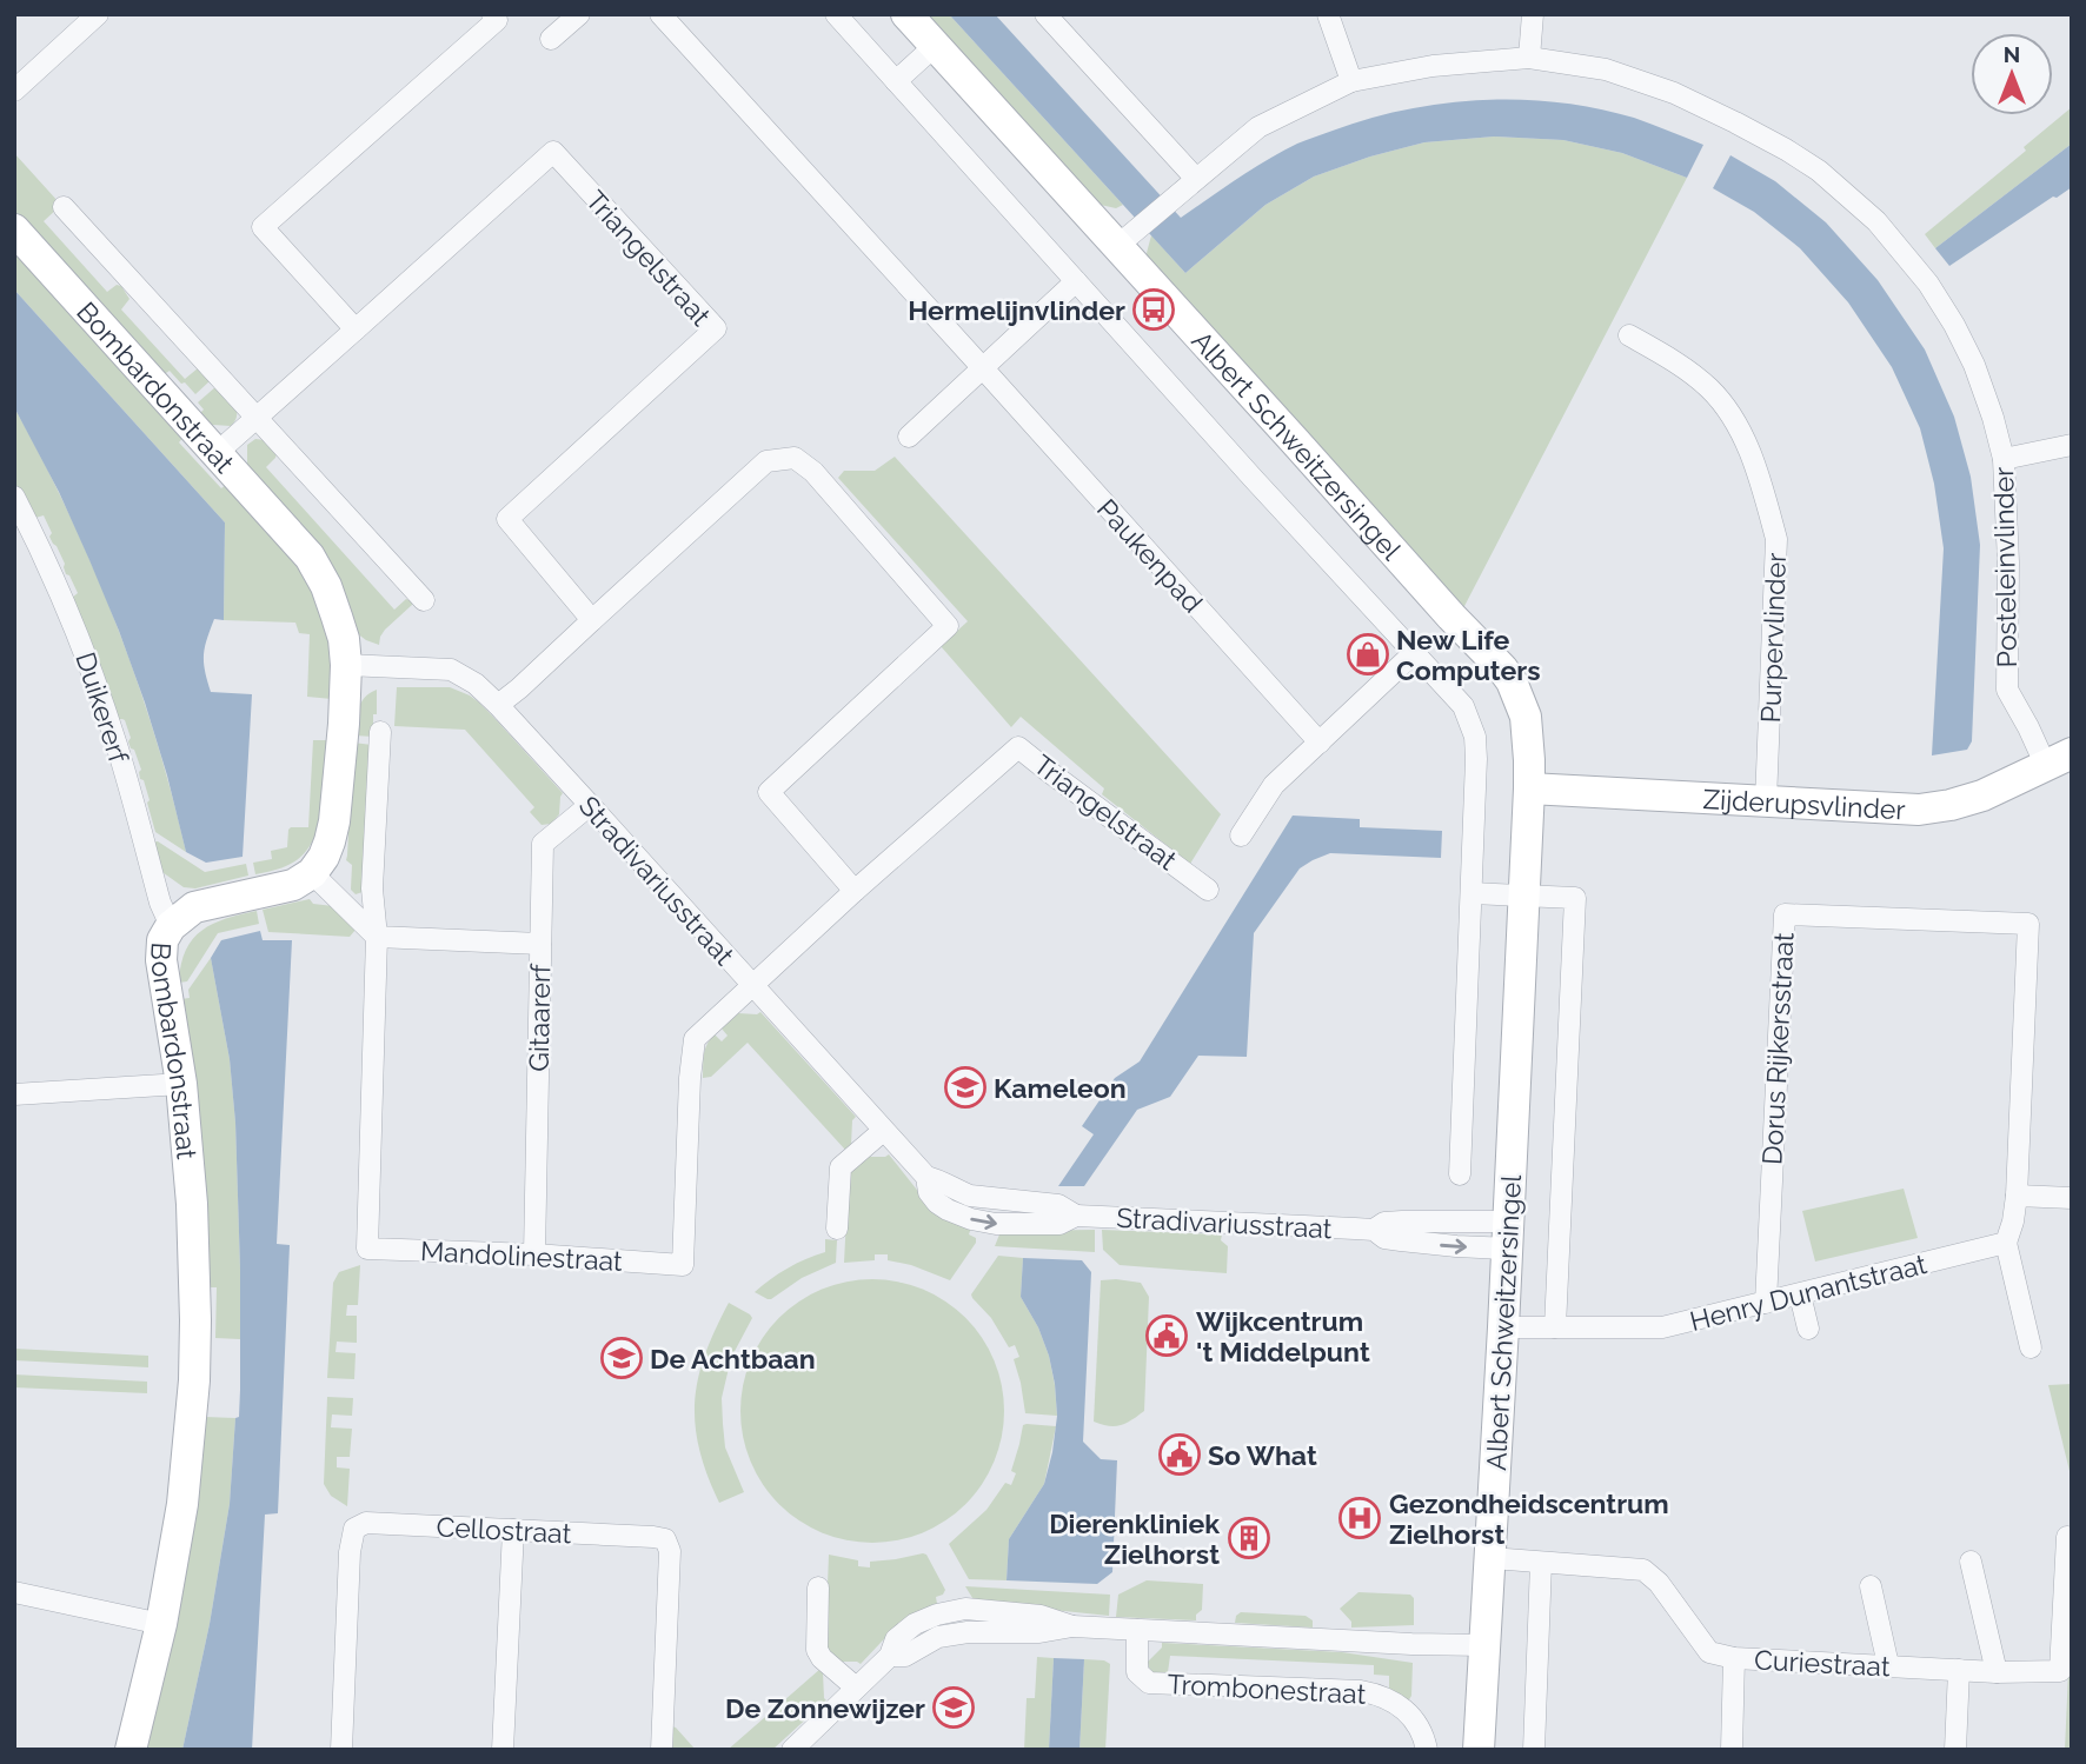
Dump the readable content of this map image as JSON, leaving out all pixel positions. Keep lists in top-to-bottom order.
{
  "streets": {
    "street": [
      "Triangelstraat",
      "Bombardonstraat",
      "Albert Schweitzersingel",
      "Paukenpad",
      "Posteleinvlinder",
      "Purpervlinder",
      "Duikererf",
      "Zijderupsvlinder",
      "Stradivariusstraat",
      "Gitaarerf",
      "Dorus Rijkersstraat",
      "Mandolinestraat",
      "Henry Dunantstraat",
      "Cellostraat",
      "Curiestraat",
      "Trombonestraat"
    ]
  },
  "crossings": [
    ["Triangelstraat", "Bombardonstraat"],
    ["Triangelstraat", "Stradivariusstraat"],
    ["Triangelstraat", "Mandolinestraat"],
    ["Bombardonstraat", "Duikererf"],
    ["Bombardonstraat", "Stradivariusstraat"],
    ["Albert Schweitzersingel", "Zijderupsvlinder"],
    ["Albert Schweitzersingel", "Stradivariusstraat"],
    ["Albert Schweitzersingel", "Henry Dunantstraat"],
    ["Albert Schweitzersingel", "Curiestraat"],
    ["Albert Schweitzersingel", "Trombonestraat"],
    ["Posteleinvlinder", "Zijderupsvlinder"],
    ["Purpervlinder", "Zijderupsvlinder"],
    ["Stradivariusstraat", "Gitaarerf"],
    ["Stradivariusstraat", "Mandolinestraat"],
    ["Gitaarerf", "Mandolinestraat"],
    ["Dorus Rijkersstraat", "Henry Dunantstraat"]
  ],
  "places": {
    "bus stop": ["Hermelijnvlinder"],
    "shop": ["New Life Computers"],
    "school or university": ["Kameleon", "De Achtbaan", "De Zonnewijzer"],
    "public building": ["Wijkcentrum 't Middelpunt", "So What"],
    "hospital": ["Gezondheidscentrum Zielhorst"],
    "building": ["Dierenkliniek Zielhorst"]
  },
  "north": "top"
}
